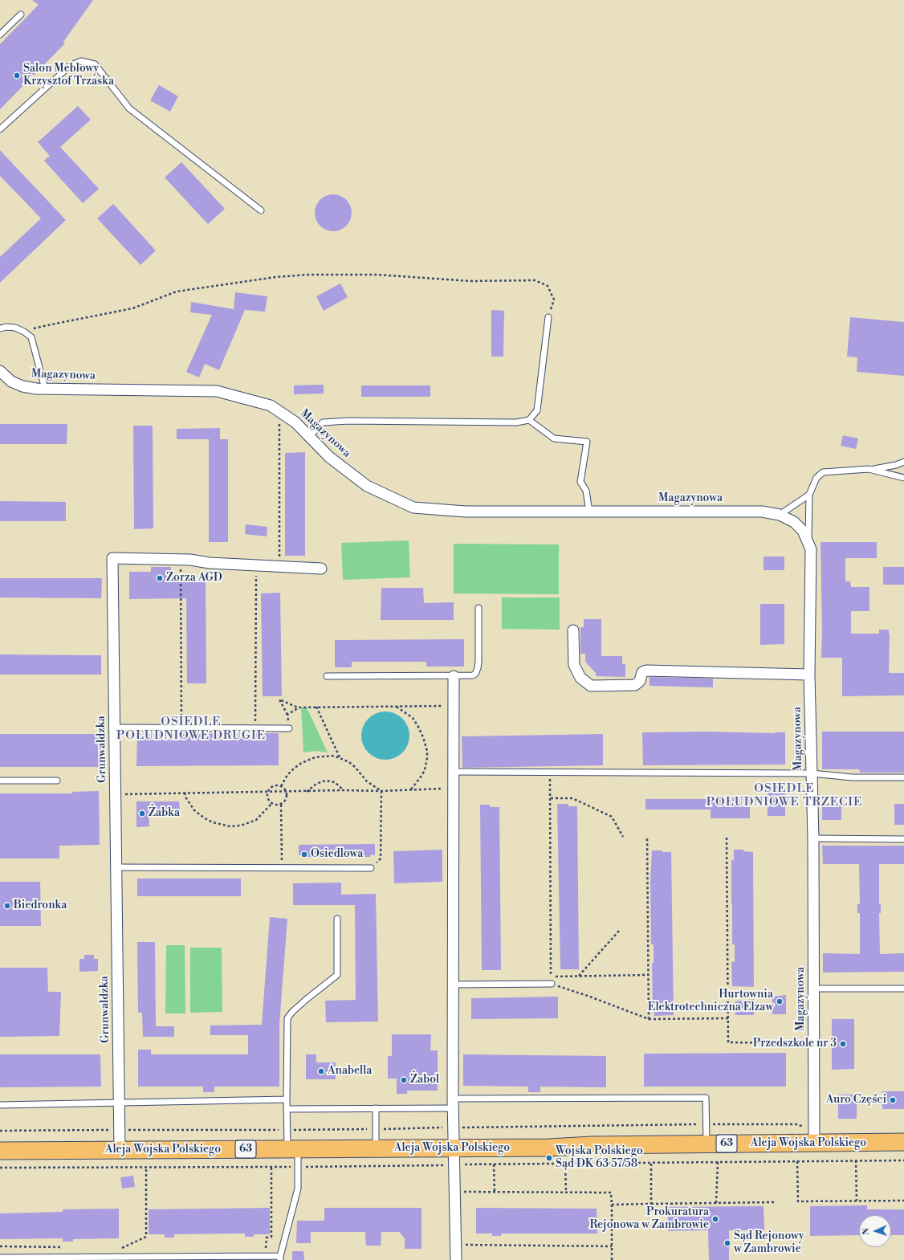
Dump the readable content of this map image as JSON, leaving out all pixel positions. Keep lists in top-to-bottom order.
{
  "streets": {
    "main road": ["63", "Aleja Wojska Polskiego"],
    "street": ["Magazynowa", "Grunwaldzka"]
  },
  "crossings": [
    ["Magazynowa", "Aleja Wojska Polskiego"],
    ["Grunwaldzka", "Aleja Wojska Polskiego"]
  ],
  "districts": ["OSIEDLE POŁUDNIOWE DRUGIE", "OSIEDLE POŁUDNIOWE TRZECIE"],
  "places": [
    "Salon Meblowy Krzysztof Trzaska",
    "Zorza AGD",
    "Żabka",
    "Osiedlowa",
    "Biedronka",
    "Hurtownia Elektrotechniczna Elzaw",
    "Przedszkole nr 3",
    "Anabella",
    "Żabol",
    "Auro Części",
    "Wojska Polskiego Sąd DK 63 57/58",
    "Prokuratura Rejonowa w Zambrowie",
    "Sąd Rejonowy w Zambrowie"
  ],
  "north": "left"
}
